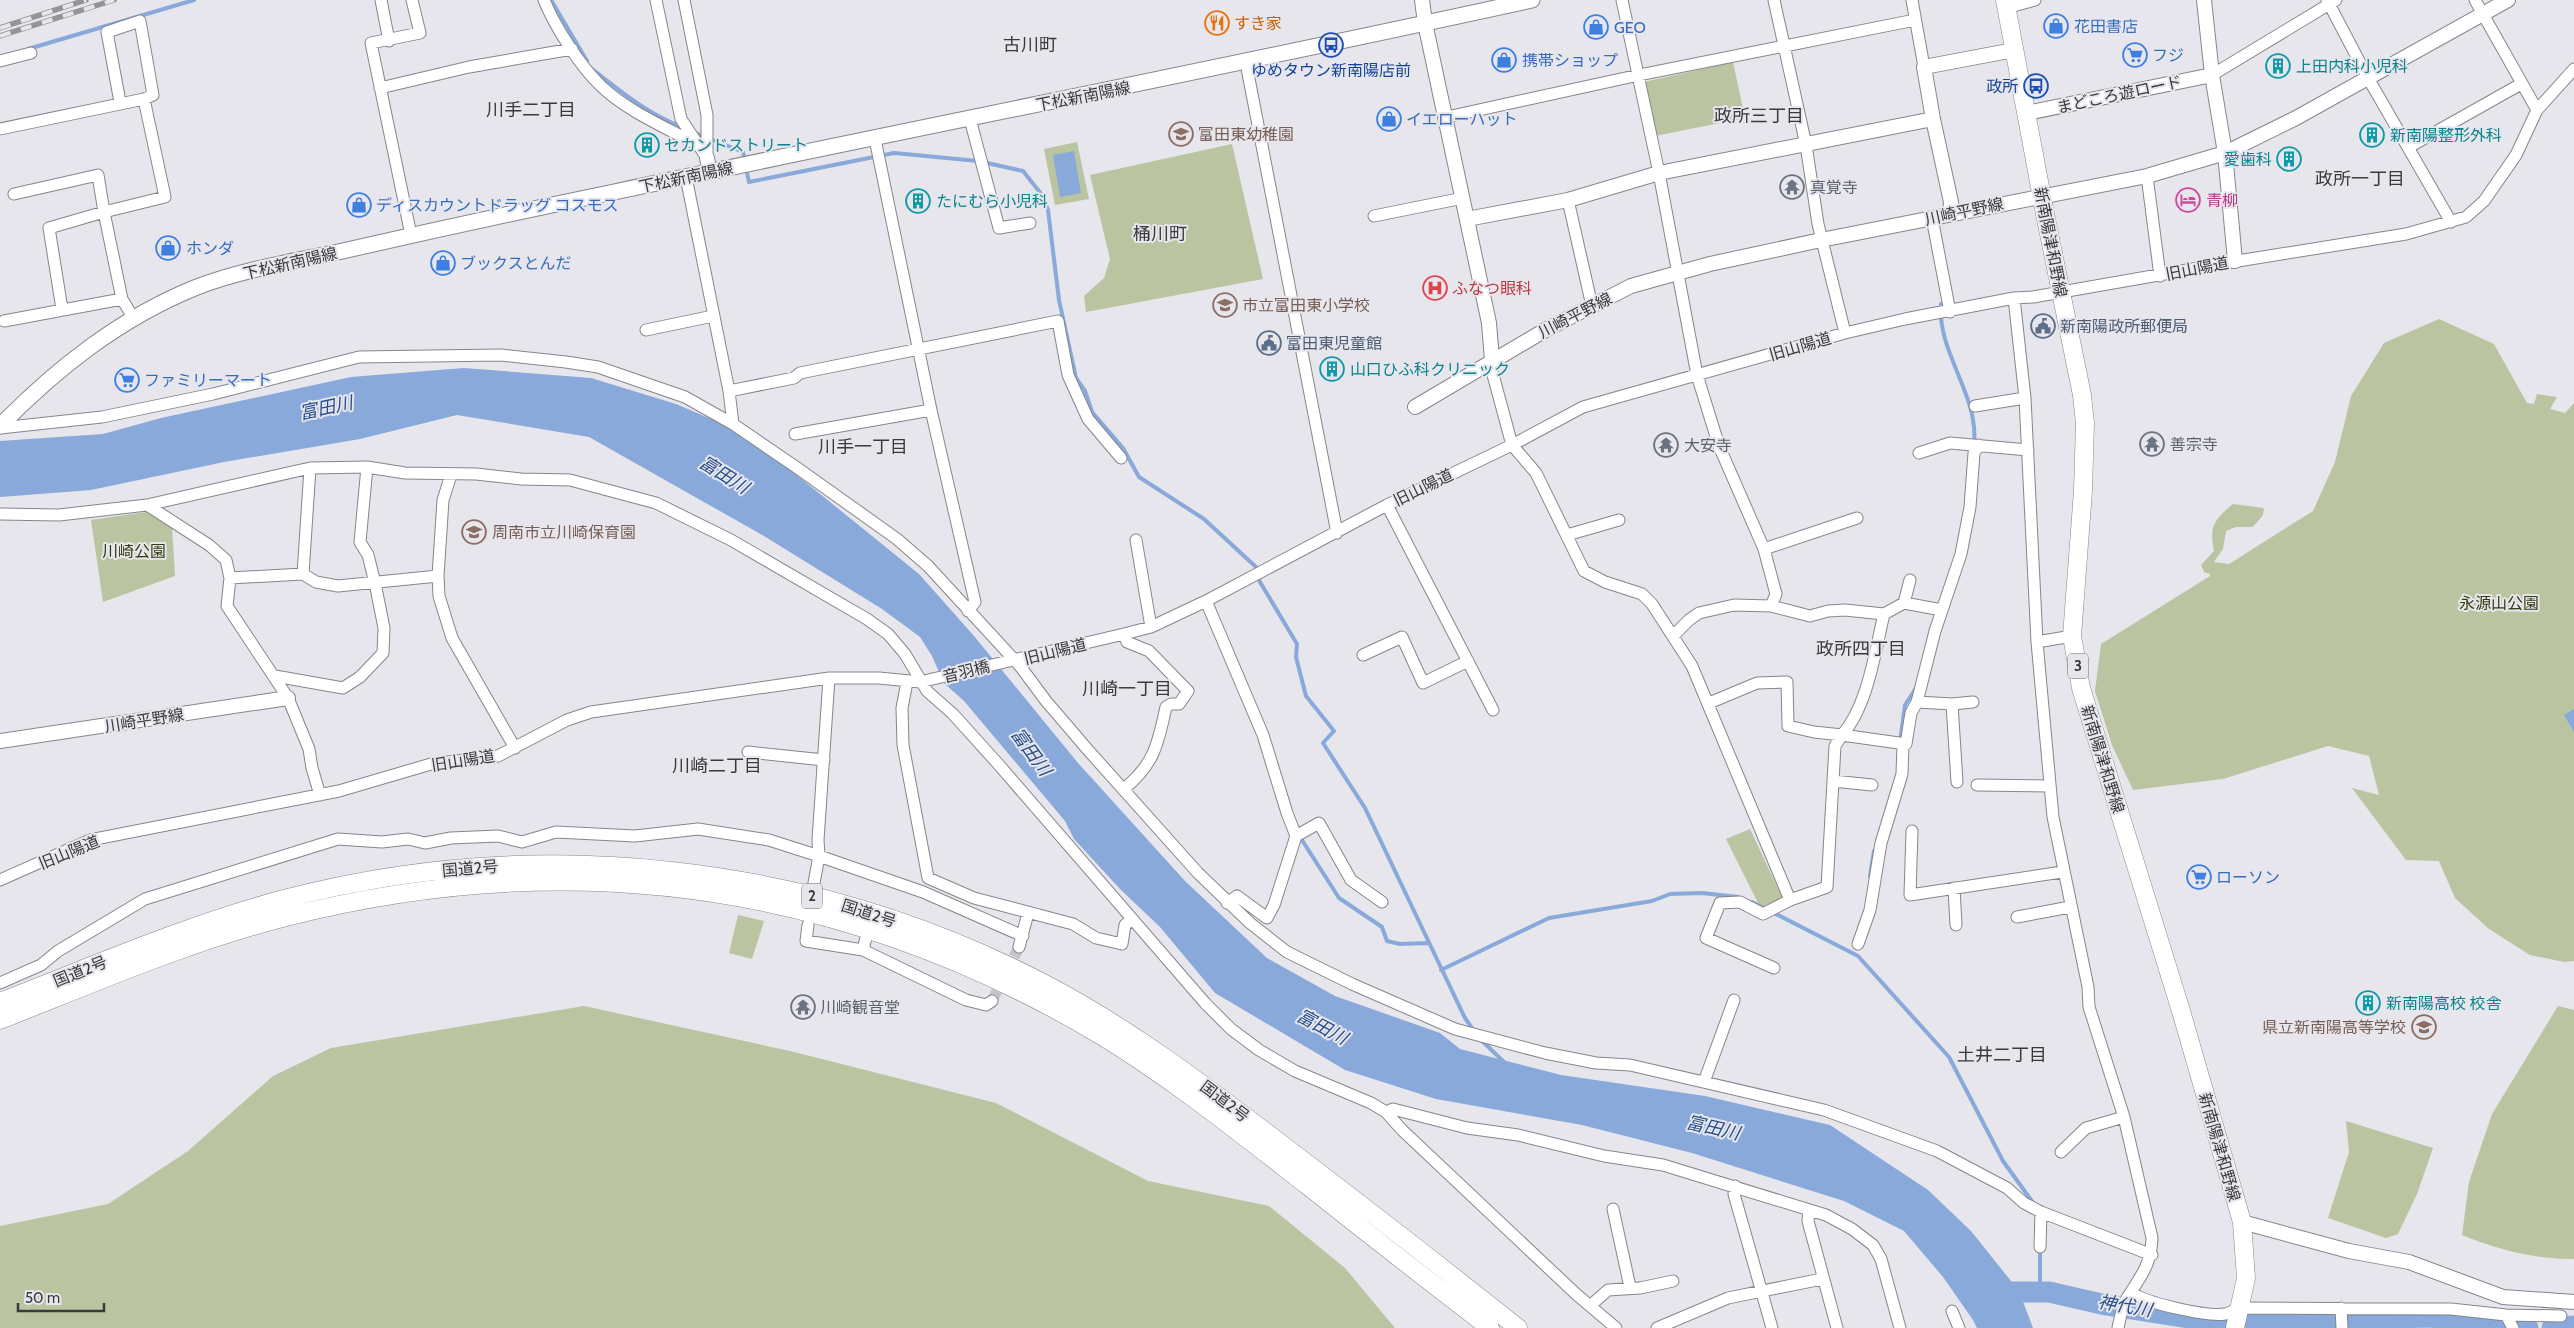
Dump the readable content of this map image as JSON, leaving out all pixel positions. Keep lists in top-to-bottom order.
{
  "streets": {
    "main road": [
      "下松新南陽線",
      "新南陽津和野線",
      "3",
      "国道2号",
      "2"
    ],
    "street": [
      "まどころ遊ロード",
      "川崎平野線",
      "旧山陽道",
      "音羽橋"
    ]
  },
  "crossings": [
    ["まどころ遊ロード", "新南陽津和野線"],
    ["川崎平野線", "新南陽津和野線"],
    ["新南陽津和野線", "旧山陽道"],
    ["旧山陽道", "音羽橋"]
  ],
  "districts": [
    "古川町",
    "川手二丁目",
    "政所三丁目",
    "政所一丁目",
    "桶川町",
    "川手一丁目",
    "政所四丁目",
    "川崎一丁目",
    "川崎二丁目",
    "土井二丁目"
  ],
  "water": ["富田川", "神代川"],
  "parks": ["川崎公園", "永源山公園"],
  "places": {
    "restaurant": ["すき家"],
    "shop": [
      "花田書店",
      "GEO",
      "携帯ショップ",
      "イエローハット",
      "ディスカウントドラッグ コスモス",
      "ホンダ",
      "ブックスとんだ"
    ],
    "bus stop": ["ゆめタウン新南陽店前", "政所"],
    "supermarket": ["フジ", "ファミリーマート", "ローソン"],
    "building": [
      "上田内科小児科",
      "新南陽整形外科",
      "セカンドストリート",
      "愛歯科",
      "たにむら小児科",
      "山口ひふ科クリニック",
      "新南陽高校 校舎"
    ],
    "school or university": [
      "富田東幼稚園",
      "市立富田東小学校",
      "周南市立川崎保育園",
      "県立新南陽高等学校"
    ],
    "temple": [
      "真覚寺",
      "善宗寺",
      "大安寺",
      "川崎観音堂"
    ],
    "hotel": ["青柳"],
    "hospital": ["ふなつ眼科"],
    "public building": ["新南陽政所郵便局", "富田東児童館"]
  },
  "scale_bar": "50 m"
}
